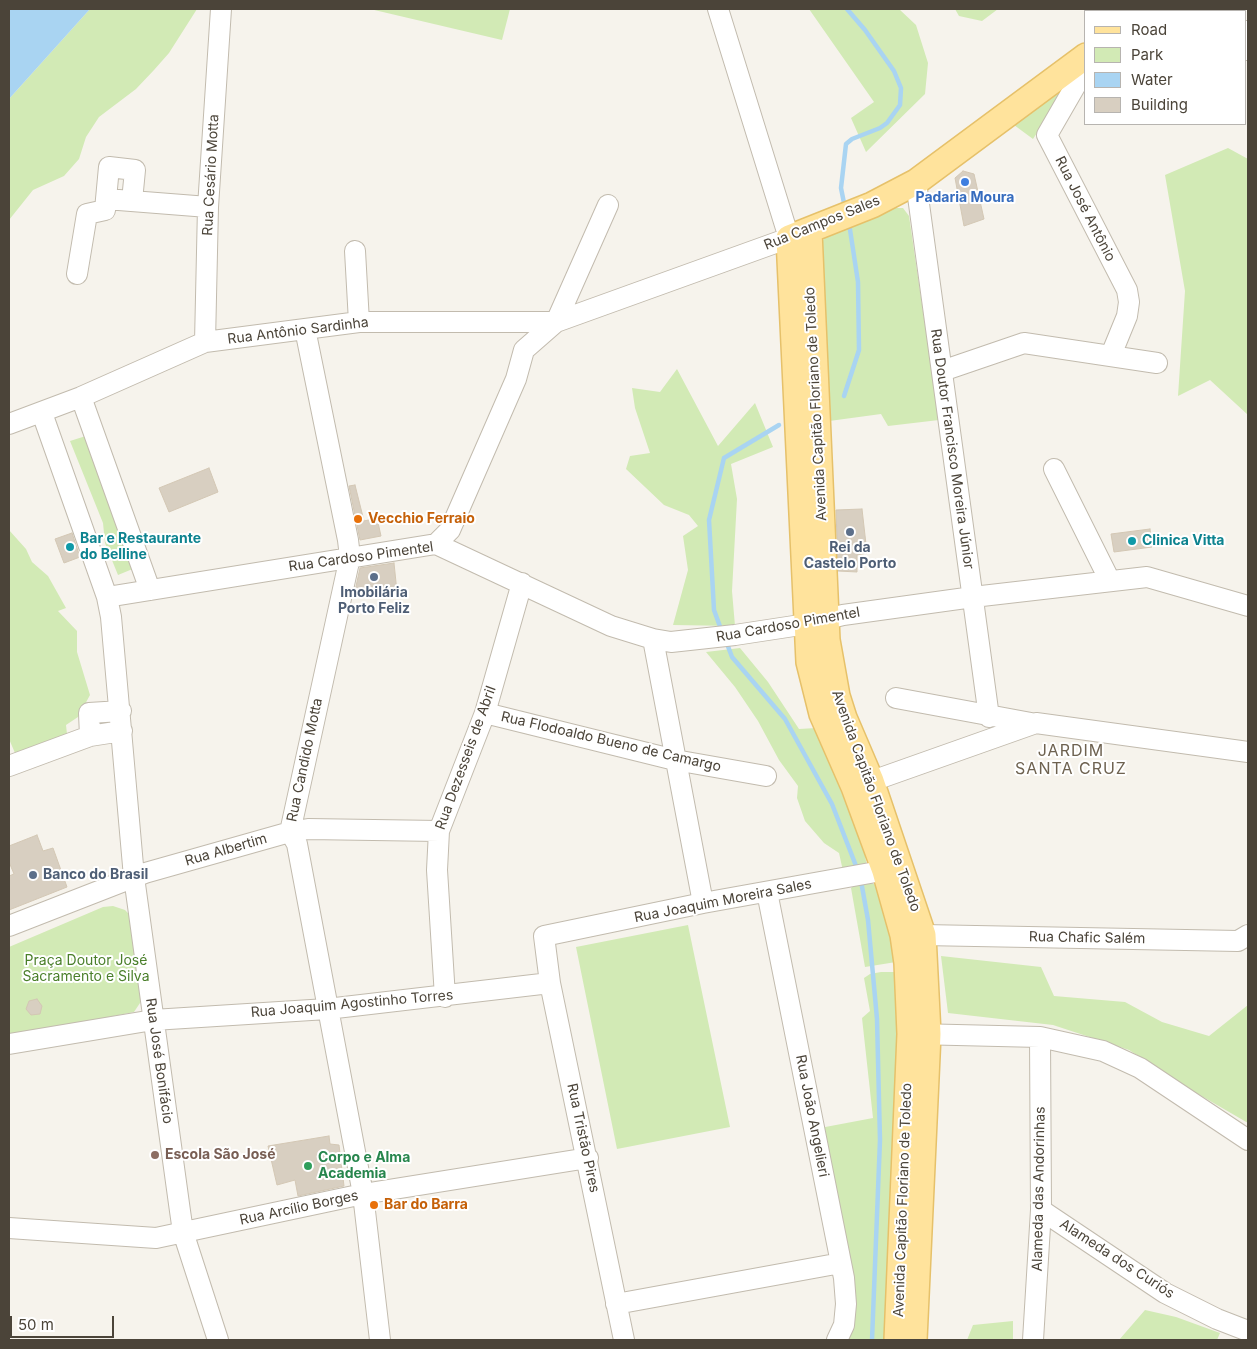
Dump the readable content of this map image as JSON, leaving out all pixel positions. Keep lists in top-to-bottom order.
{
  "streets": {
    "main road": ["Rua Campos Sales", "Avenida Capitão Floriano de Toledo"],
    "street": [
      "Rua Cesário Motta",
      "Rua José Antônio",
      "Rua Antônio Sardinha",
      "Rua Doutor Francisco Moreira Júnior",
      "Rua Cardoso Pimentel",
      "Rua Flodoaldo Bueno de Camargo",
      "Rua Dezesseis de Abril",
      "Rua Candido Motta",
      "Rua Albertim",
      "Rua Joaquim Moreira Sales",
      "Rua Chafic Salém",
      "Rua Joaquim Agostinho Torres",
      "Rua José Bonifácio",
      "Rua João Angelieri",
      "Rua Tristão Pires",
      "Alameda das Andorinhas",
      "Rua Arcílio Borges",
      "Alameda dos Curiós"
    ]
  },
  "crossings": [
    ["Rua Cesário Motta", "Rua Antônio Sardinha"],
    ["Rua José Antônio", "Rua Campos Sales"],
    ["Rua Campos Sales", "Rua Antônio Sardinha"],
    ["Rua Campos Sales", "Avenida Capitão Floriano de Toledo"],
    ["Rua Campos Sales", "Rua Doutor Francisco Moreira Júnior"],
    ["Rua Antônio Sardinha", "Rua Candido Motta"],
    ["Rua Antônio Sardinha", "Rua José Bonifácio"],
    ["Avenida Capitão Floriano de Toledo", "Rua Cardoso Pimentel"],
    ["Avenida Capitão Floriano de Toledo", "Rua Joaquim Moreira Sales"],
    ["Avenida Capitão Floriano de Toledo", "Rua Chafic Salém"],
    ["Rua Doutor Francisco Moreira Júnior", "Rua Cardoso Pimentel"],
    ["Rua Cardoso Pimentel", "Rua Dezesseis de Abril"],
    ["Rua Cardoso Pimentel", "Rua Candido Motta"],
    ["Rua Cardoso Pimentel", "Rua José Bonifácio"],
    ["Rua Flodoaldo Bueno de Camargo", "Rua Dezesseis de Abril"],
    ["Rua Dezesseis de Abril", "Rua Albertim"],
    ["Rua Dezesseis de Abril", "Rua Joaquim Agostinho Torres"],
    ["Rua Candido Motta", "Rua Albertim"],
    ["Rua Candido Motta", "Rua Joaquim Agostinho Torres"],
    ["Rua Candido Motta", "Rua Arcílio Borges"],
    ["Rua Albertim", "Rua José Bonifácio"],
    ["Rua Joaquim Moreira Sales", "Rua João Angelieri"],
    ["Rua Joaquim Moreira Sales", "Rua Tristão Pires"],
    ["Rua Joaquim Agostinho Torres", "Rua José Bonifácio"],
    ["Rua Joaquim Agostinho Torres", "Rua Tristão Pires"],
    ["Rua José Bonifácio", "Rua Arcílio Borges"],
    ["Rua Tristão Pires", "Rua Arcílio Borges"],
    ["Alameda das Andorinhas", "Alameda dos Curiós"]
  ],
  "districts": ["JARDIM SANTA CRUZ"],
  "parks": ["Praça Doutor José Sacramento e Silva"],
  "places": [
    "Padaria Moura",
    "Vecchio Ferraio",
    "Rei da Castelo Porto",
    "Clinica Vitta",
    "Bar e Restaurante do Belline",
    "Imobilária Porto Feliz",
    "Banco do Brasil",
    "Escola São José",
    "Corpo e Alma Academia",
    "Bar do Barra"
  ],
  "legend": [
    "Road",
    "Park",
    "Water",
    "Building"
  ],
  "scale_bar": "50 m"
}
